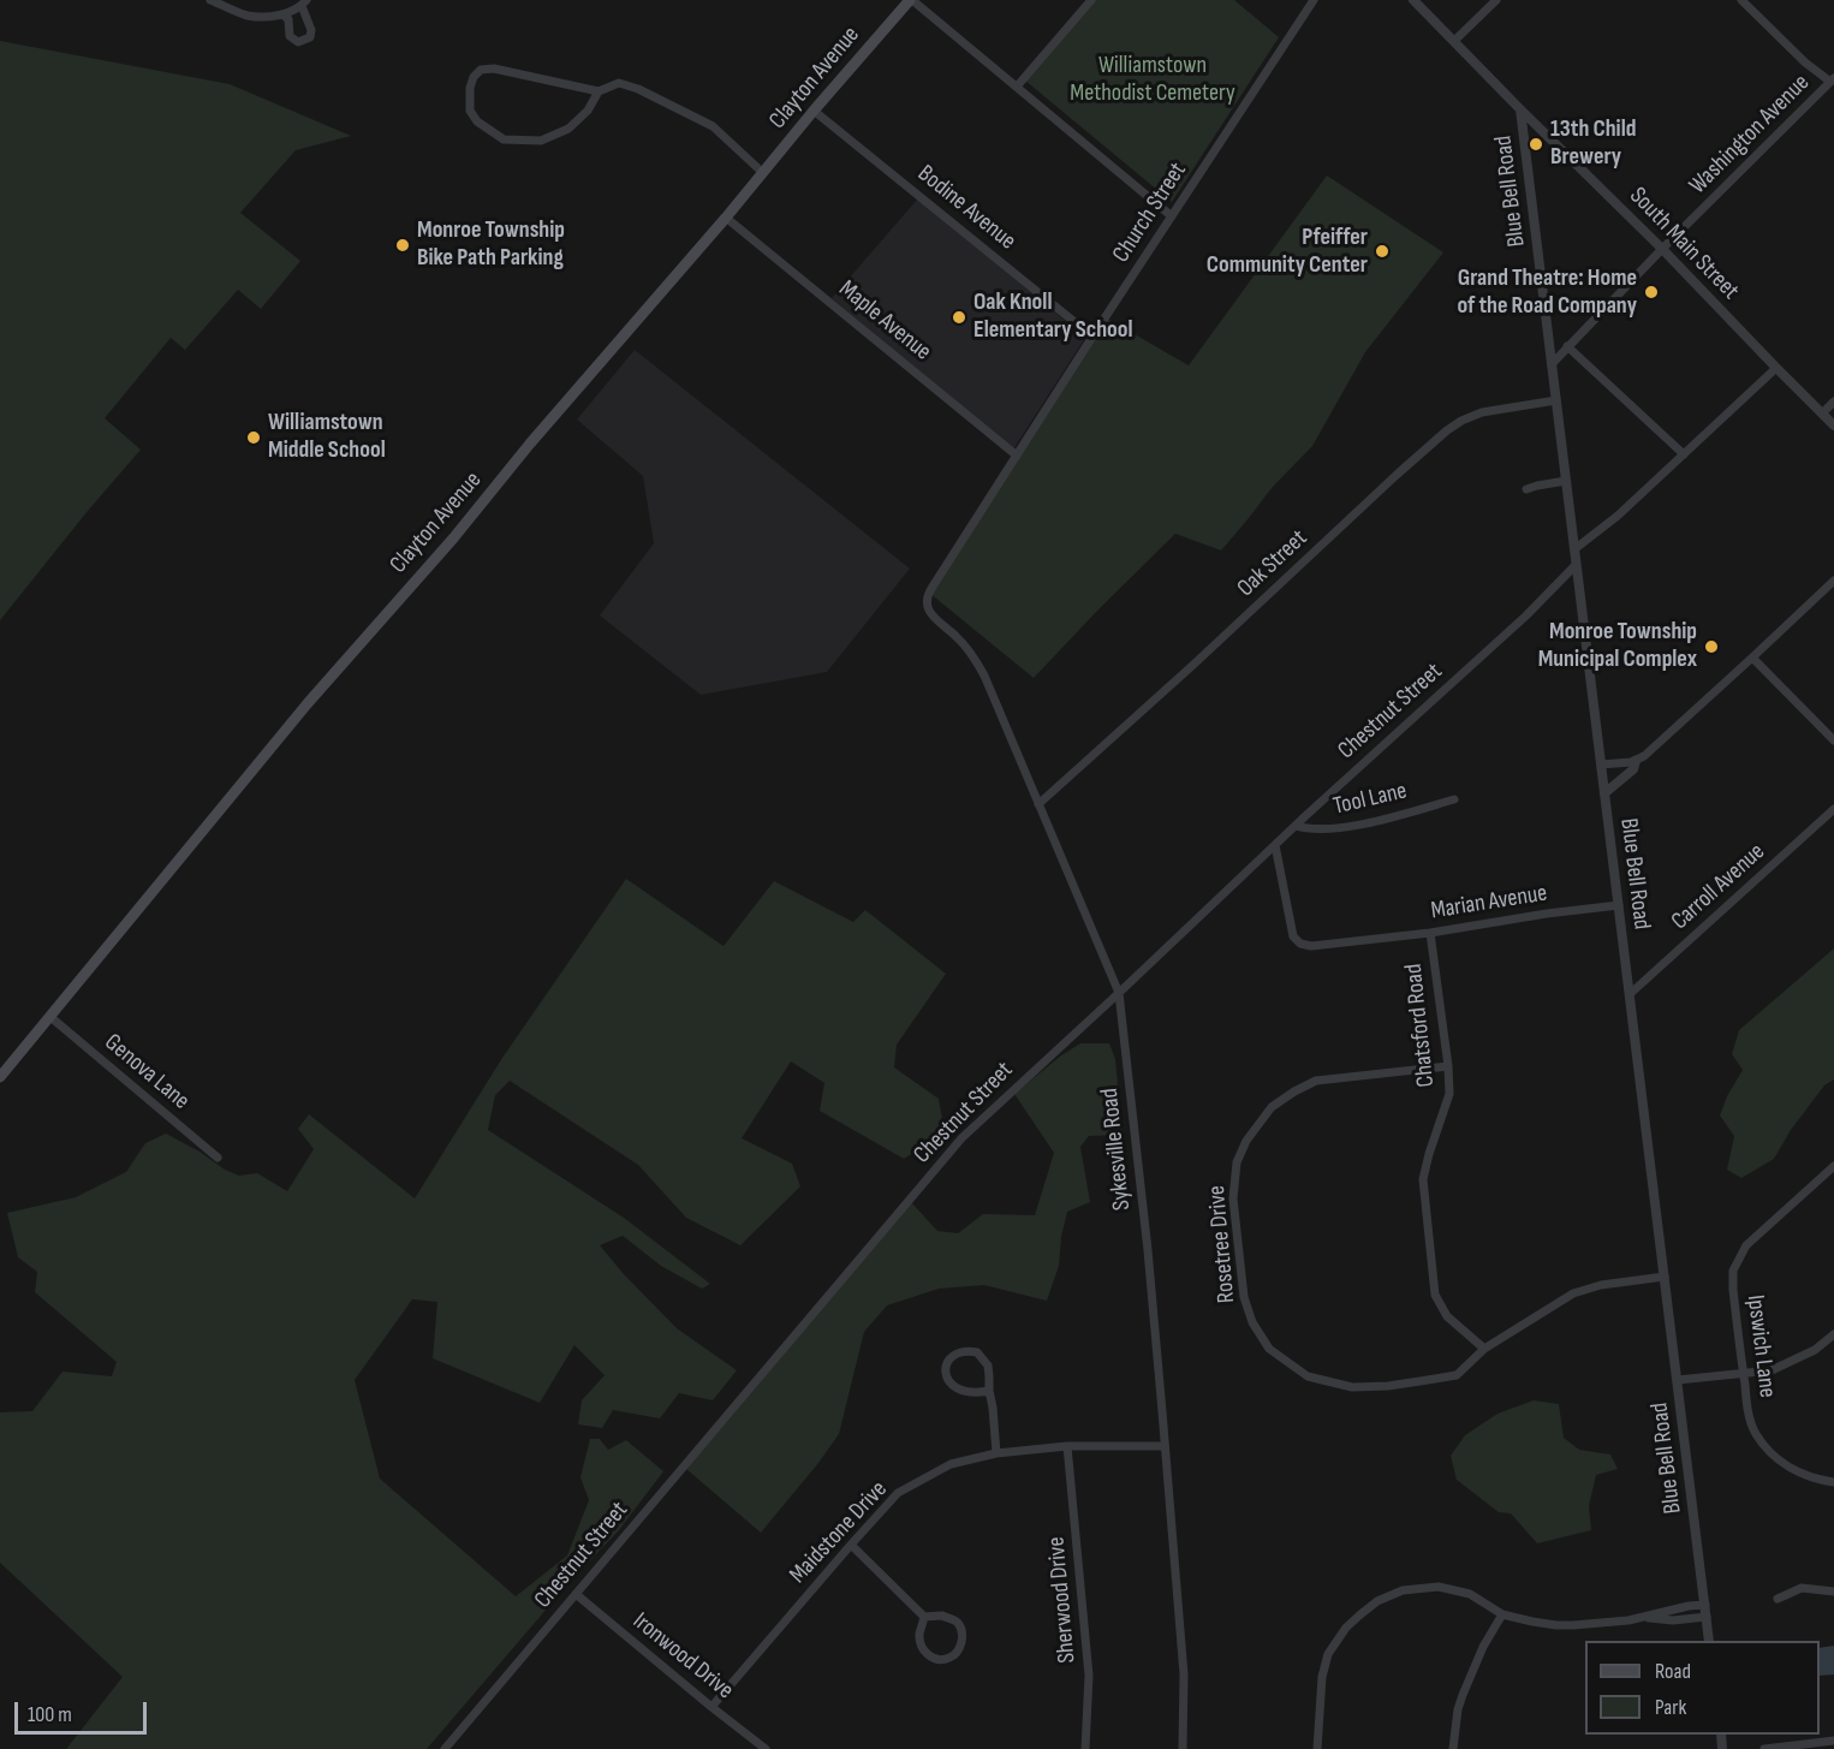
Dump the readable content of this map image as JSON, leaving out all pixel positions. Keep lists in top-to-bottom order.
{
  "streets": {
    "main road": ["Clayton Avenue"],
    "street": [
      "Washington Avenue",
      "Blue Bell Road",
      "Bodine Avenue",
      "Church Street",
      "South Main Street",
      "Maple Avenue",
      "Oak Street",
      "Chestnut Street",
      "Tool Lane",
      "Carroll Avenue",
      "Marian Avenue",
      "Chatsford Road",
      "Genova Lane",
      "Sykesville Road",
      "Rosetree Drive",
      "Ipswich Lane",
      "Maidstone Drive",
      "Sherwood Drive",
      "Ironwood Drive"
    ]
  },
  "crossings": [
    ["Clayton Avenue", "Bodine Avenue"],
    ["Clayton Avenue", "Maple Avenue"],
    ["Clayton Avenue", "Genova Lane"],
    ["Washington Avenue", "Blue Bell Road"],
    ["Washington Avenue", "South Main Street"],
    ["Blue Bell Road", "South Main Street"],
    ["Blue Bell Road", "Oak Street"],
    ["Blue Bell Road", "Chestnut Street"],
    ["Blue Bell Road", "Carroll Avenue"],
    ["Blue Bell Road", "Marian Avenue"],
    ["Blue Bell Road", "Rosetree Drive"],
    ["Bodine Avenue", "Church Street"],
    ["Church Street", "Maple Avenue"],
    ["Church Street", "Sykesville Road"],
    ["Oak Street", "Sykesville Road"],
    ["Chestnut Street", "Tool Lane"],
    ["Chestnut Street", "Marian Avenue"],
    ["Chestnut Street", "Sykesville Road"],
    ["Chestnut Street", "Ironwood Drive"],
    ["Marian Avenue", "Chatsford Road"],
    ["Chatsford Road", "Rosetree Drive"],
    ["Sykesville Road", "Maidstone Drive"],
    ["Maidstone Drive", "Sherwood Drive"],
    ["Maidstone Drive", "Ironwood Drive"]
  ],
  "parks": ["Williamstown Methodist Cemetery"],
  "places": [
    "13th Child Brewery",
    "Monroe Township Bike Path Parking",
    "Pfeiffer Community Center",
    "Grand Theatre: Home of the Road Company",
    "Oak Knoll Elementary School",
    "Williamstown Middle School",
    "Monroe Township Municipal Complex"
  ],
  "legend": ["Road", "Park"],
  "scale_bar": "100 m"
}
